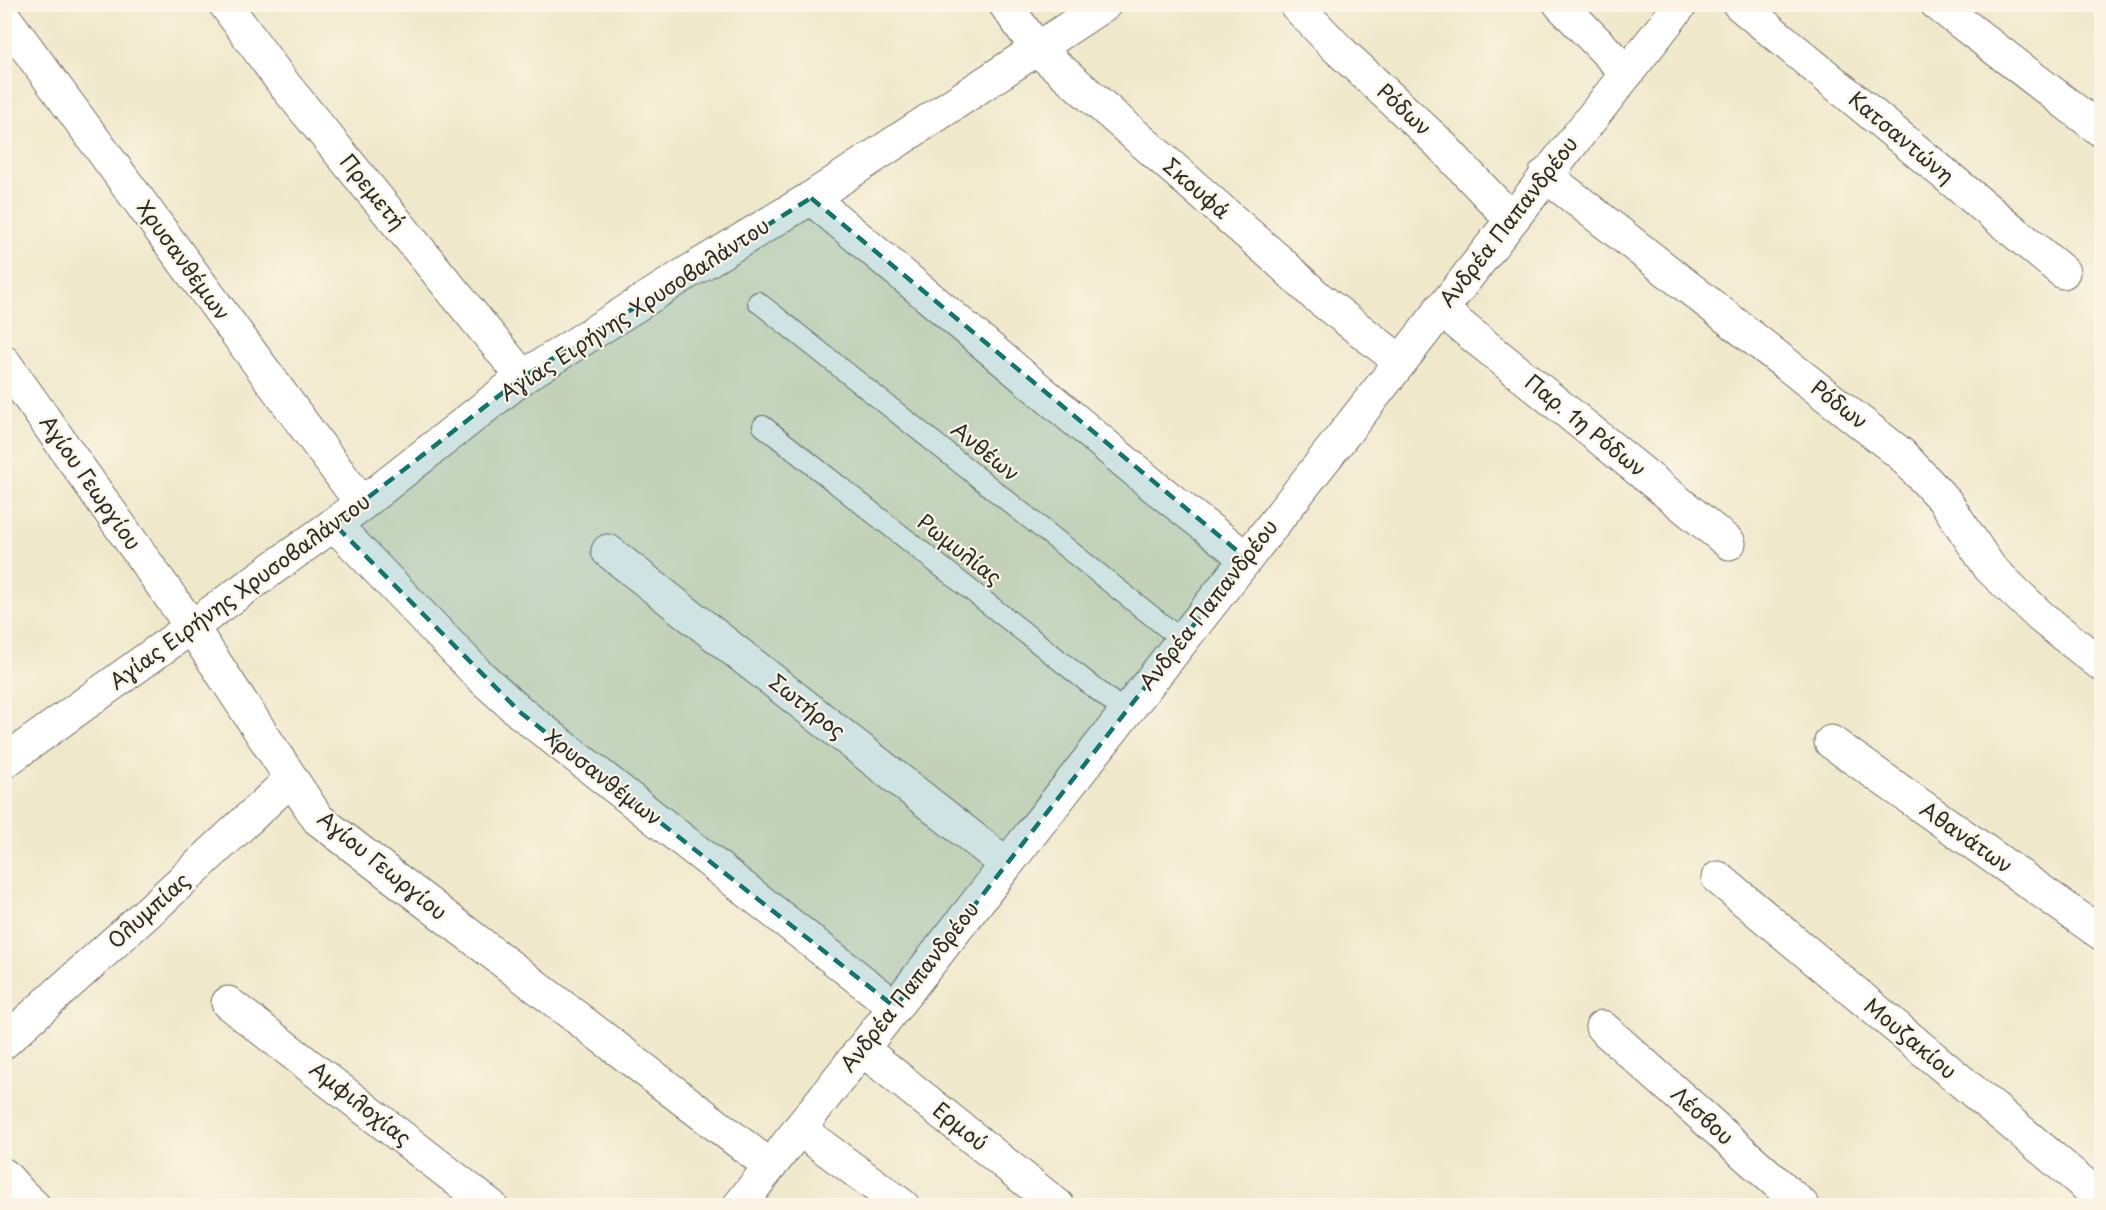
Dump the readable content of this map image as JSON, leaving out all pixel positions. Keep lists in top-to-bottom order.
{
  "streets": {
    "street": [
      "Ρόδων",
      "Κατσαντώνη",
      "Σκουφά",
      "Πρεμετή",
      "Ανδρέα Παπανδρέου",
      "Χρυσανθέμων",
      "Αγίας Ειρήνης Χρυσοβαλάντου",
      "Παρ. 1η Ρόδων",
      "Αγίου Γεωργίου",
      "Σωτήρος",
      "Αθανάτων",
      "Ολυμπίας",
      "Μουζακίου",
      "Αμφιλοχίας",
      "Λέσβου",
      "Ερμού"
    ],
    "lane": ["Ανθέων", "Ρωμυλίας"]
  },
  "crossings": [
    ["Ρόδων", "Ανδρέα Παπανδρέου"],
    ["Σκουφά", "Ανδρέα Παπανδρέου"],
    ["Σκουφά", "Αγίας Ειρήνης Χρυσοβαλάντου"],
    ["Πρεμετή", "Αγίας Ειρήνης Χρυσοβαλάντου"],
    ["Ανδρέα Παπανδρέου", "Χρυσανθέμων"],
    ["Ανδρέα Παπανδρέου", "Παρ. 1η Ρόδων"],
    ["Ανδρέα Παπανδρέου", "Ανθέων"],
    ["Ανδρέα Παπανδρέου", "Αγίου Γεωργίου"],
    ["Ανδρέα Παπανδρέου", "Ρωμυλίας"],
    ["Ανδρέα Παπανδρέου", "Σωτήρος"],
    ["Ανδρέα Παπανδρέου", "Ερμού"],
    ["Χρυσανθέμων", "Αγίας Ειρήνης Χρυσοβαλάντου"],
    ["Αγίας Ειρήνης Χρυσοβαλάντου", "Αγίου Γεωργίου"],
    ["Αγίου Γεωργίου", "Ολυμπίας"]
  ]
}
